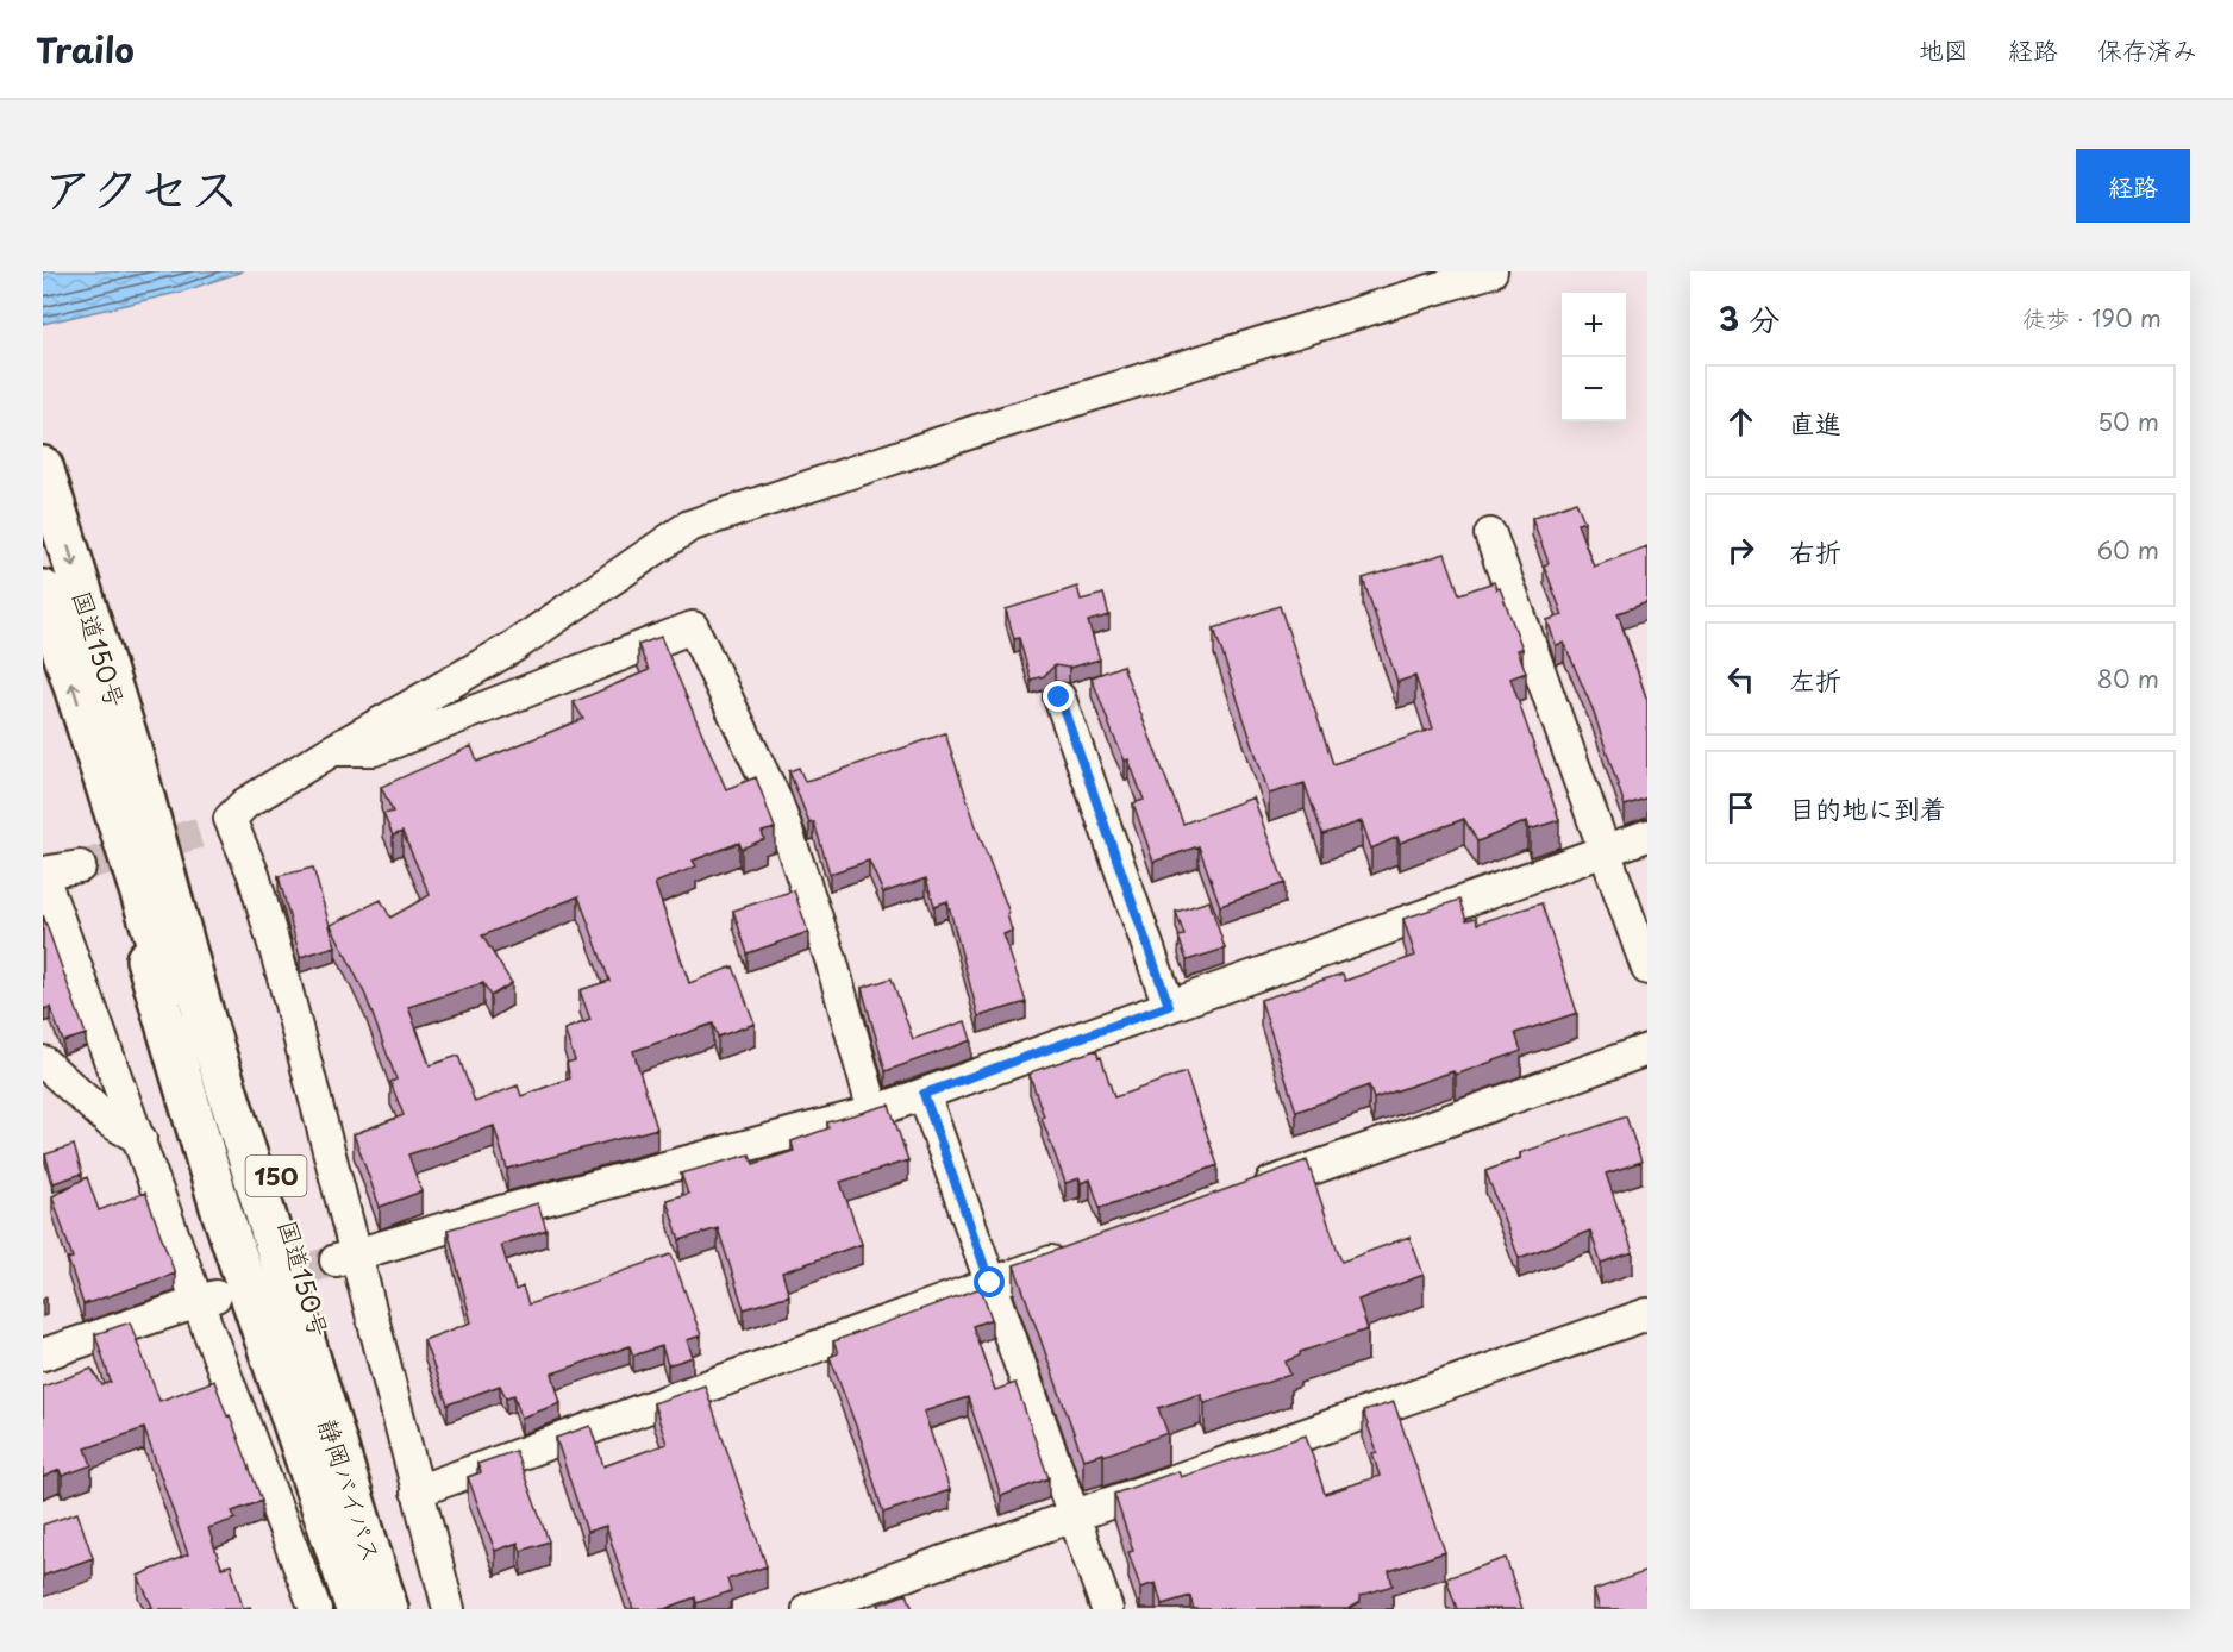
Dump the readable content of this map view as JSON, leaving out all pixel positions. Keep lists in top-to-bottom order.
{
  "streets": {
    "highway": ["国道150号", "150", "静岡バイパス"]
  },
  "crossings": [
    ["国道150号", "静岡バイパス"]
  ],
  "page": {
    "header": "Trailo",
    "nav": ["地図", "経路", "保存済み"],
    "title": "アクセス",
    "buttons": "経路",
    "heading": ["3 分", "徒歩 · 190 m"],
    "map_buttons": ["+", "−"],
    "list": [
      ["直進", "50 m"],
      ["右折", "60 m"],
      ["左折", "80 m"],
      "目的地に到着"
    ]
  }
}
